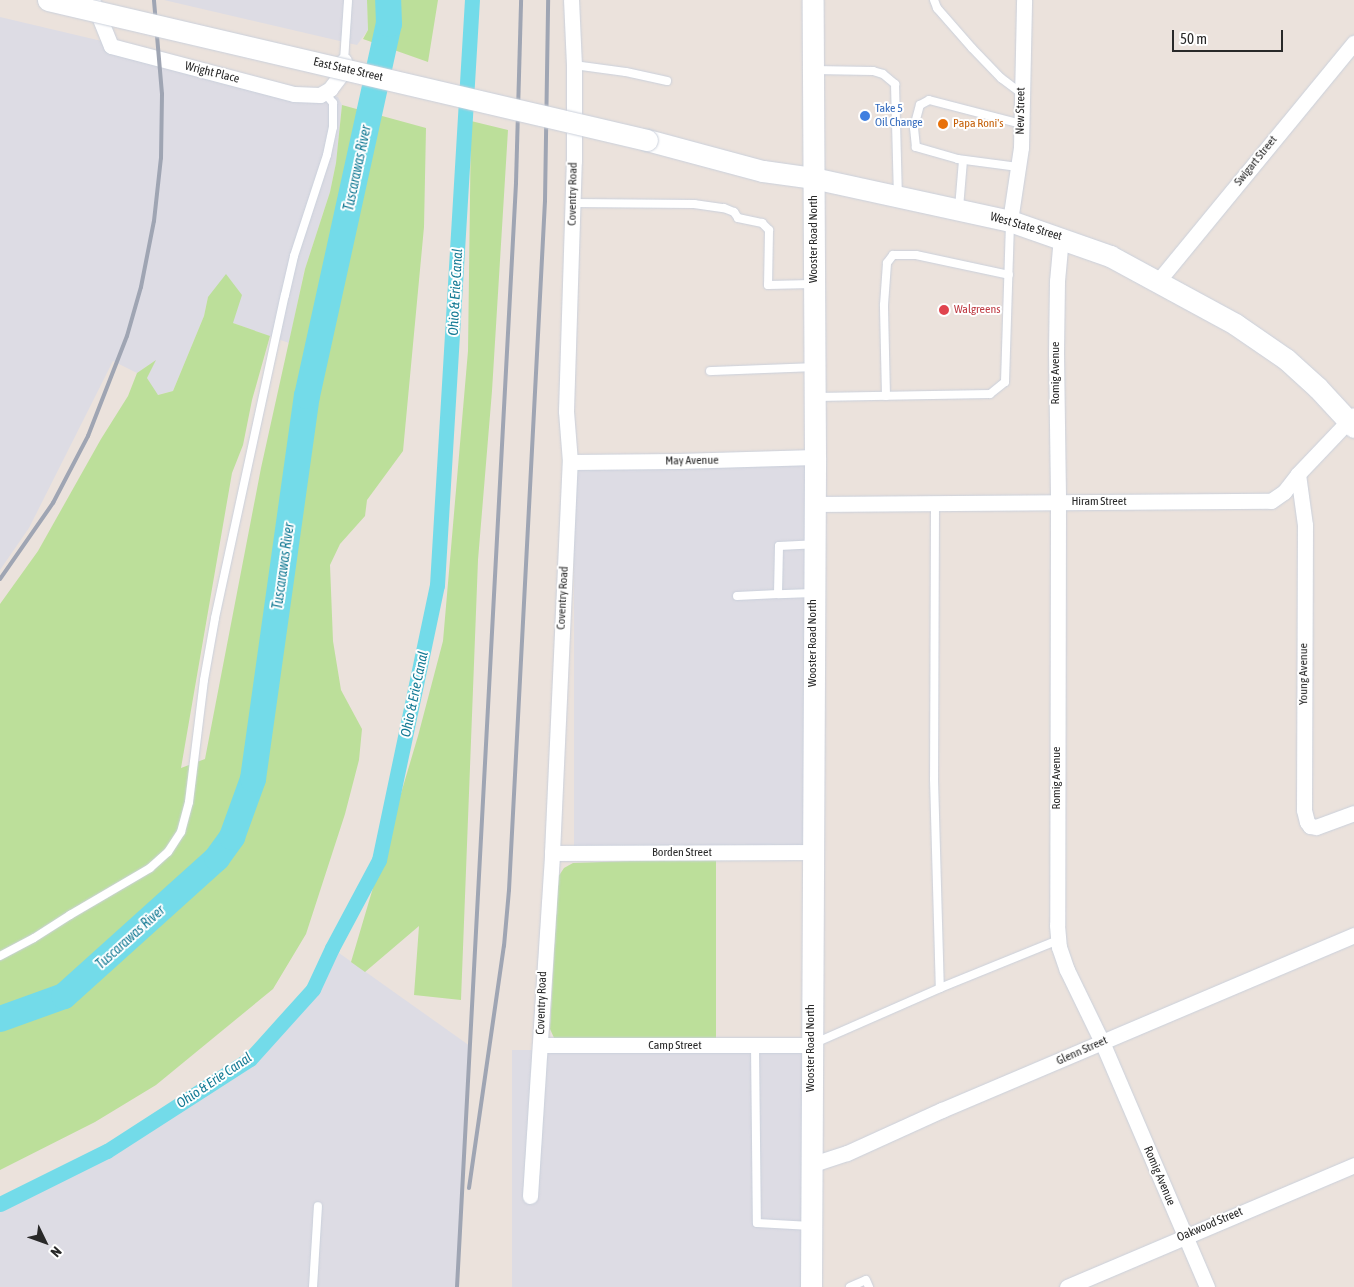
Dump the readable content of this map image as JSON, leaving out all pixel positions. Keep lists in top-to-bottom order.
{
  "streets": {
    "main road": ["East State Street", "West State Street", "Wooster Road North"],
    "street": [
      "Wright Place",
      "New Street",
      "Swigart Street",
      "Coventry Road",
      "Romig Avenue",
      "May Avenue",
      "Hiram Street",
      "Young Avenue",
      "Borden Street",
      "Camp Street",
      "Glenn Street",
      "Oakwood Street"
    ]
  },
  "crossings": [
    ["East State Street", "West State Street"],
    ["New Street", "West State Street"],
    ["Swigart Street", "West State Street"],
    ["Coventry Road", "May Avenue"],
    ["Coventry Road", "Borden Street"],
    ["Coventry Road", "Camp Street"],
    ["West State Street", "Wooster Road North"],
    ["West State Street", "Romig Avenue"],
    ["West State Street", "Hiram Street"],
    ["Wooster Road North", "May Avenue"],
    ["Wooster Road North", "Hiram Street"],
    ["Wooster Road North", "Borden Street"],
    ["Wooster Road North", "Camp Street"],
    ["Wooster Road North", "Glenn Street"],
    ["Romig Avenue", "Hiram Street"],
    ["Romig Avenue", "Glenn Street"],
    ["Romig Avenue", "Oakwood Street"],
    ["Hiram Street", "Young Avenue"]
  ],
  "water": ["Tuscarawas River", "Ohio & Erie Canal"],
  "places": ["Take 5 Oil Change", "Papa Roni's", "Walgreens"],
  "scale_bar": "50 m",
  "north": "bottom right"
}
